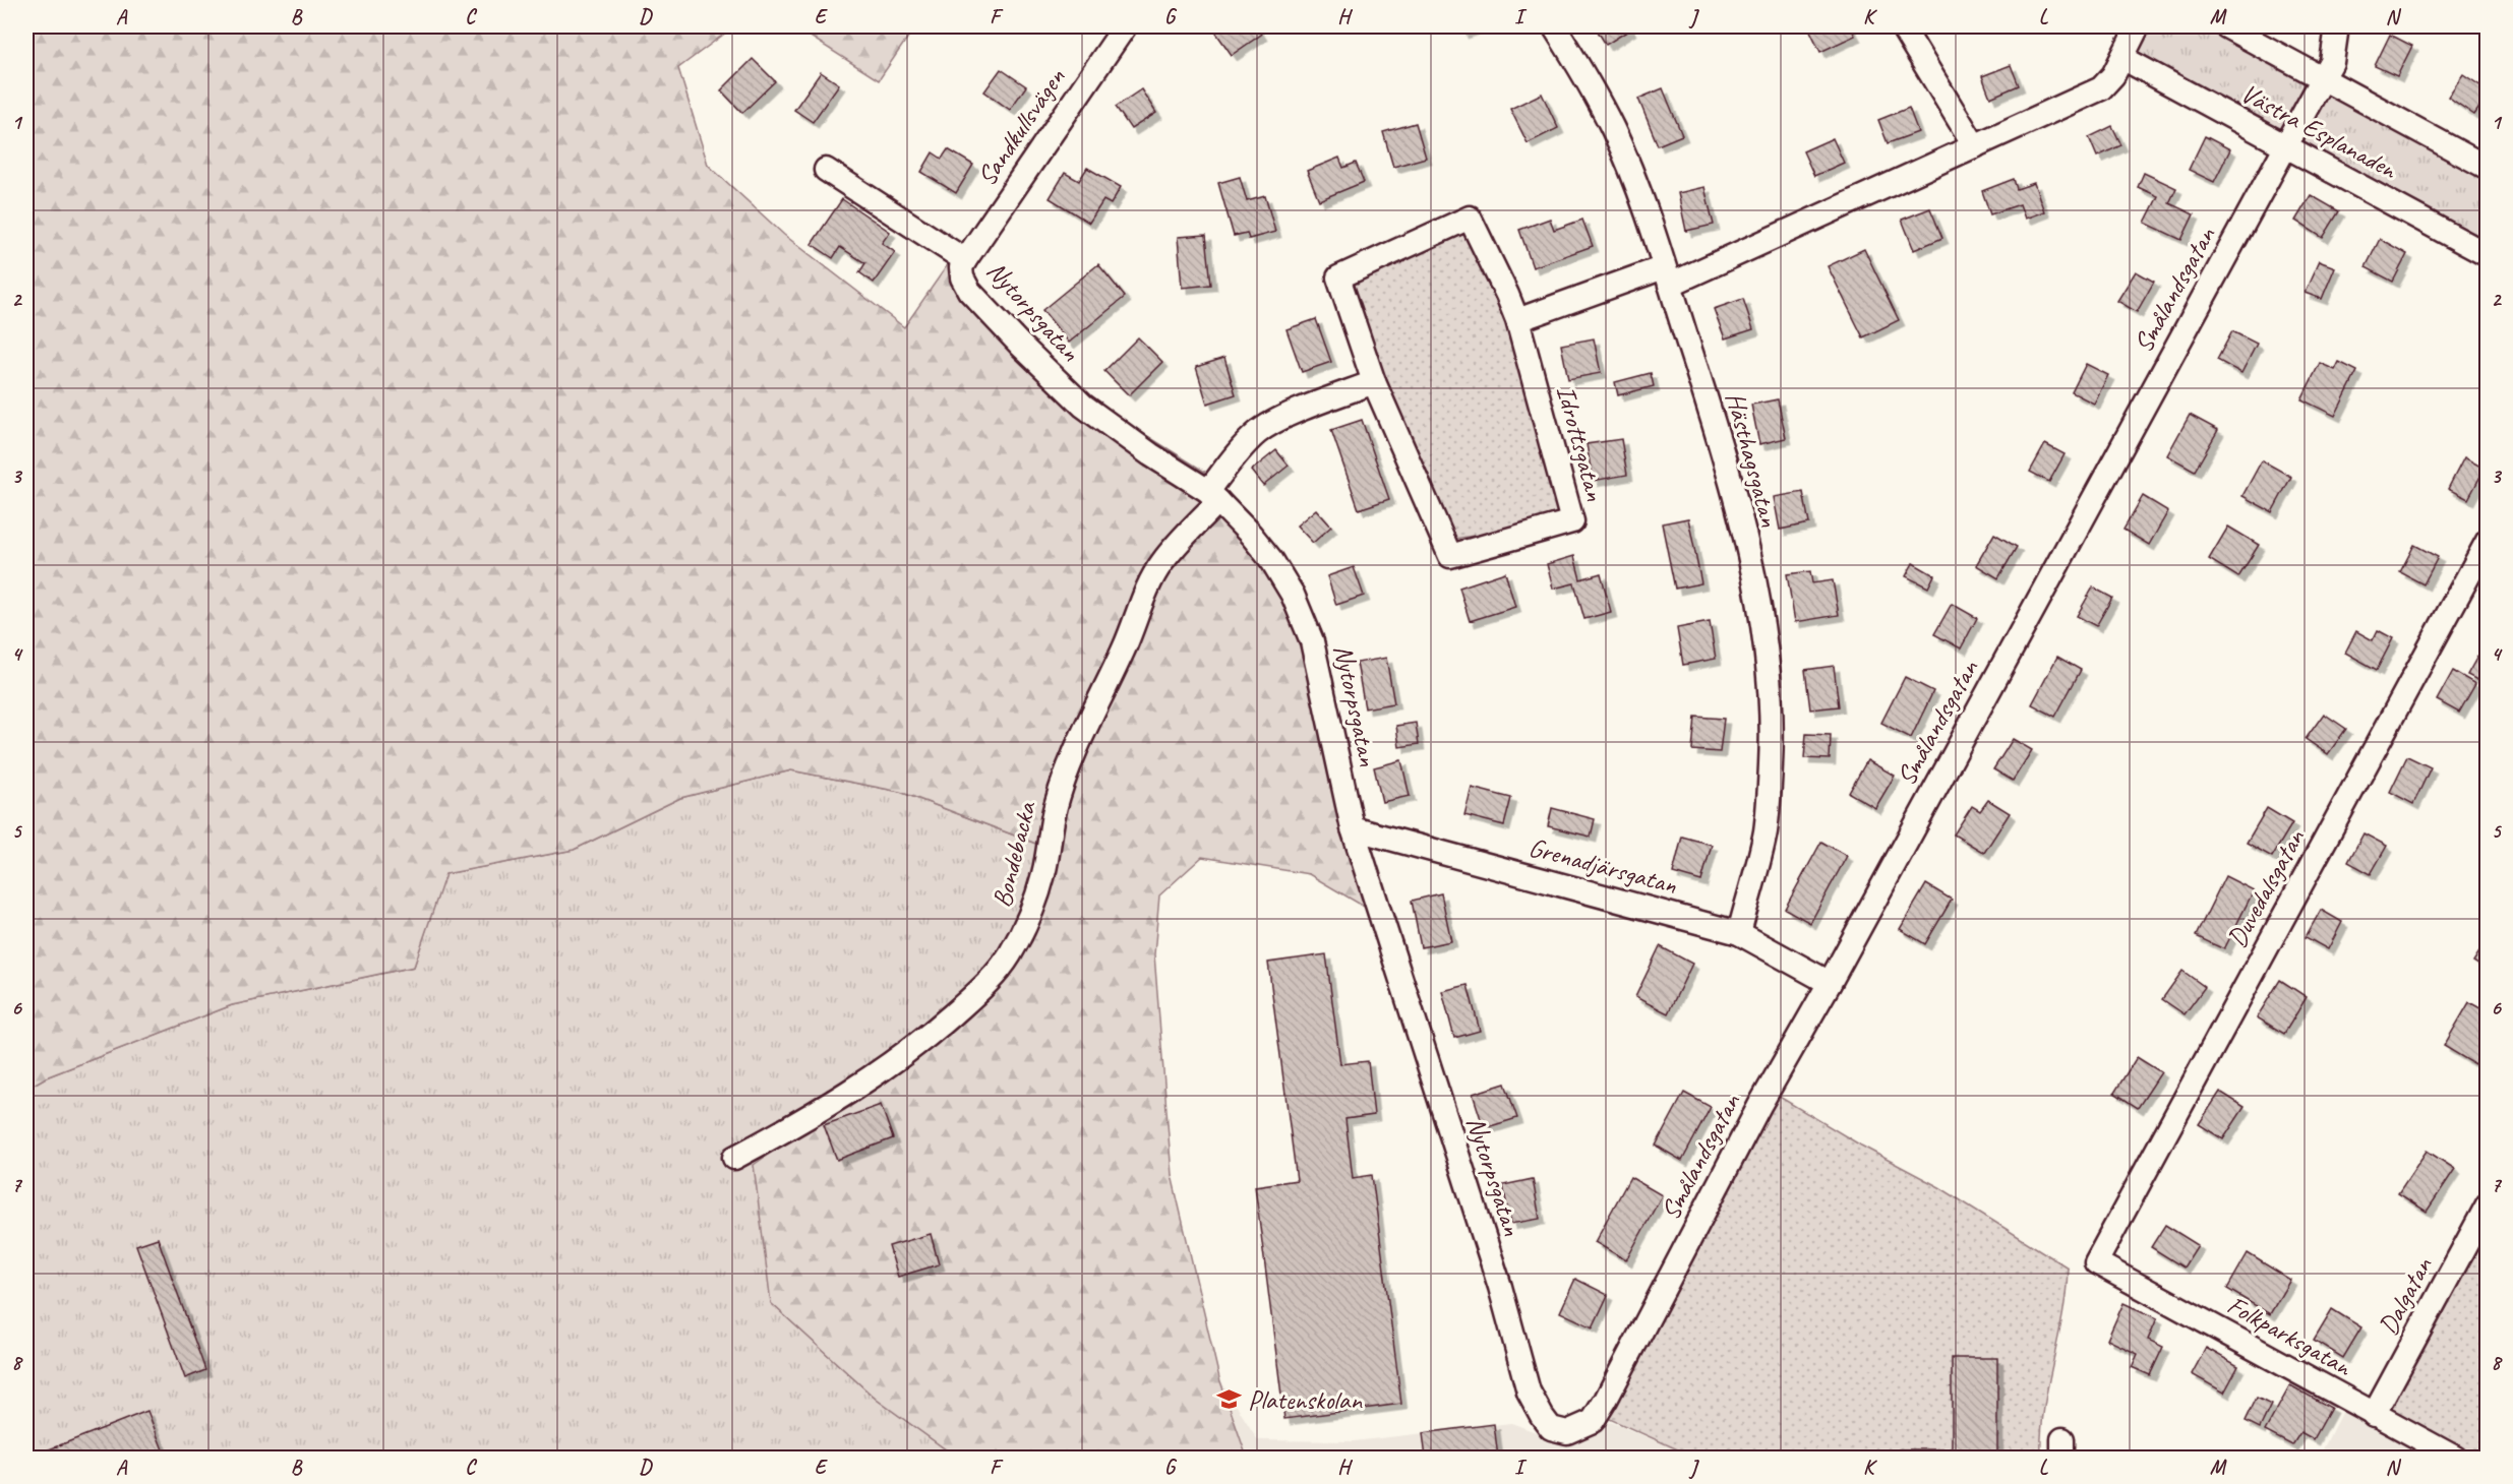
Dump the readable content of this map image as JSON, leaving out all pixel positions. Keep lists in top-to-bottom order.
{
  "streets": {
    "street": [
      "Sandkullsvägen",
      "Västra Esplanaden",
      "Smålandsgatan",
      "Nytorpsgatan",
      "Idrottsgatan",
      "Hästhagsgatan",
      "Bondebacka",
      "Grenadjärsgatan",
      "Duvedalsgatan",
      "Dalgatan",
      "Folkparksgatan"
    ]
  },
  "crossings": [
    ["Sandkullsvägen", "Nytorpsgatan"],
    ["Västra Esplanaden", "Smålandsgatan"],
    ["Smålandsgatan", "Nytorpsgatan"],
    ["Smålandsgatan", "Grenadjärsgatan"],
    ["Nytorpsgatan", "Bondebacka"],
    ["Nytorpsgatan", "Grenadjärsgatan"],
    ["Hästhagsgatan", "Grenadjärsgatan"],
    ["Duvedalsgatan", "Folkparksgatan"],
    ["Dalgatan", "Folkparksgatan"]
  ],
  "places": {
    "school or university": ["Platenskolan"]
  },
  "grid": {
    "columns": [
      "A",
      "B",
      "C",
      "D",
      "E",
      "F",
      "G",
      "H",
      "I",
      "J",
      "K",
      "L",
      "M",
      "N"
    ],
    "rows": [
      "1",
      "2",
      "3",
      "4",
      "5",
      "6",
      "7",
      "8"
    ]
  }
}
